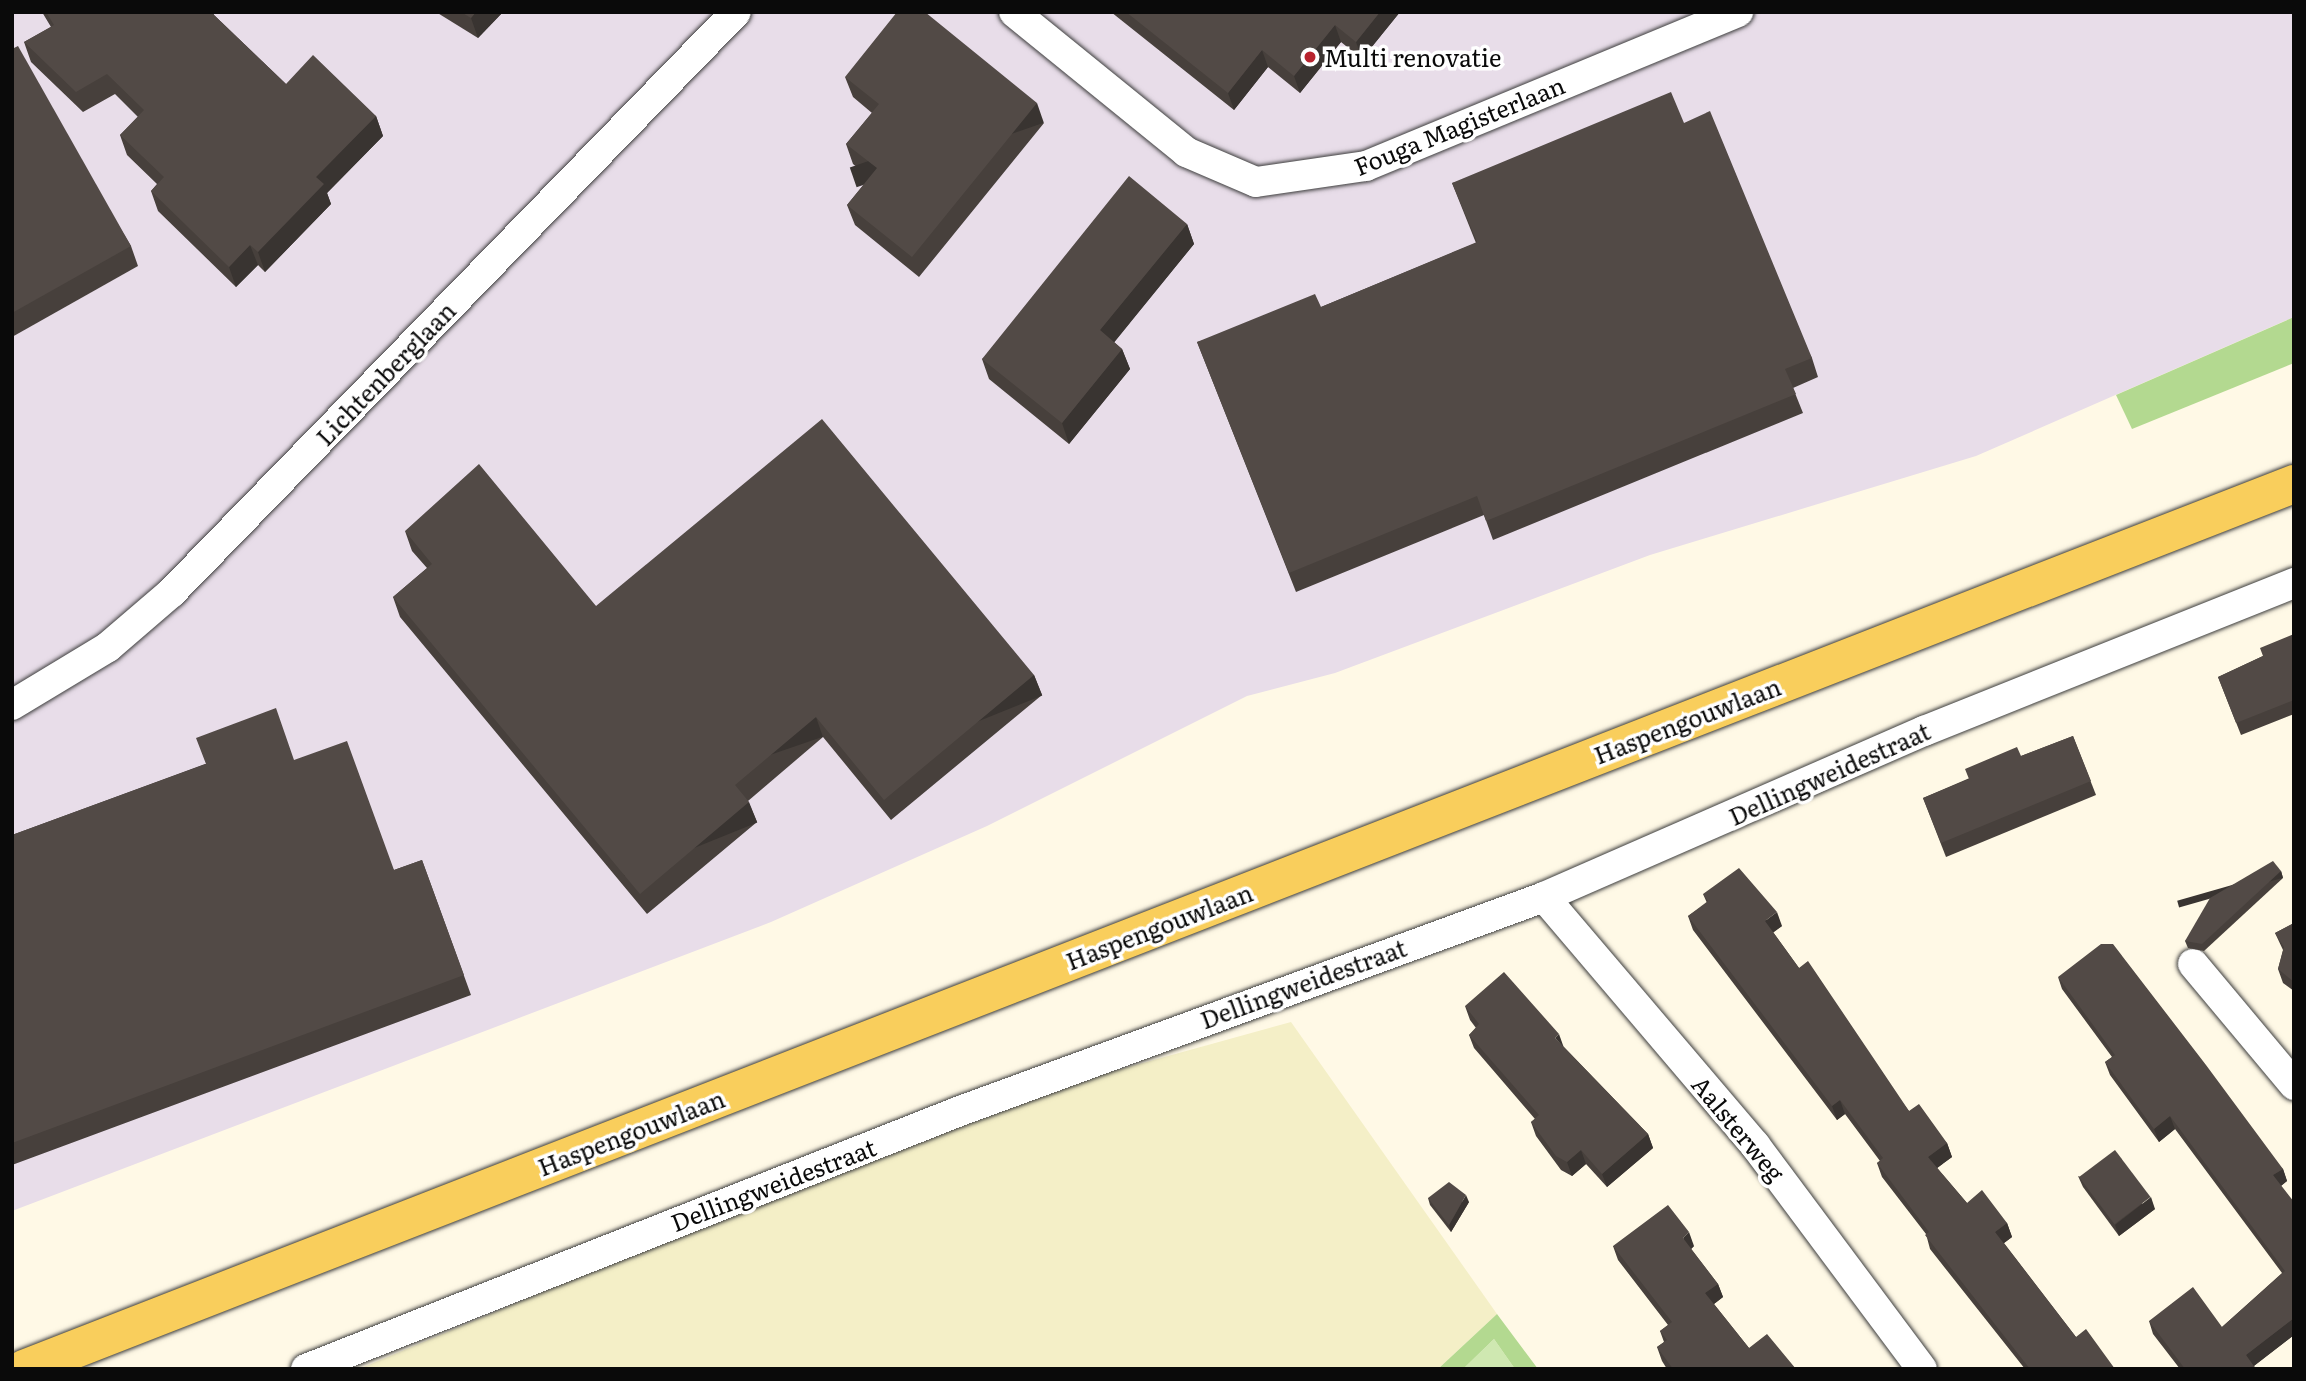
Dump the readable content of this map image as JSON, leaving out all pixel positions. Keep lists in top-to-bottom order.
{
  "streets": {
    "main road": ["Haspengouwlaan"],
    "street": [
      "Fouga Magisterlaan",
      "Lichtenberglaan",
      "Dellingweidestraat",
      "Aalsterweg"
    ]
  },
  "crossings": [
    ["Dellingweidestraat", "Aalsterweg"]
  ],
  "places": ["Multi renovatie"]
}
